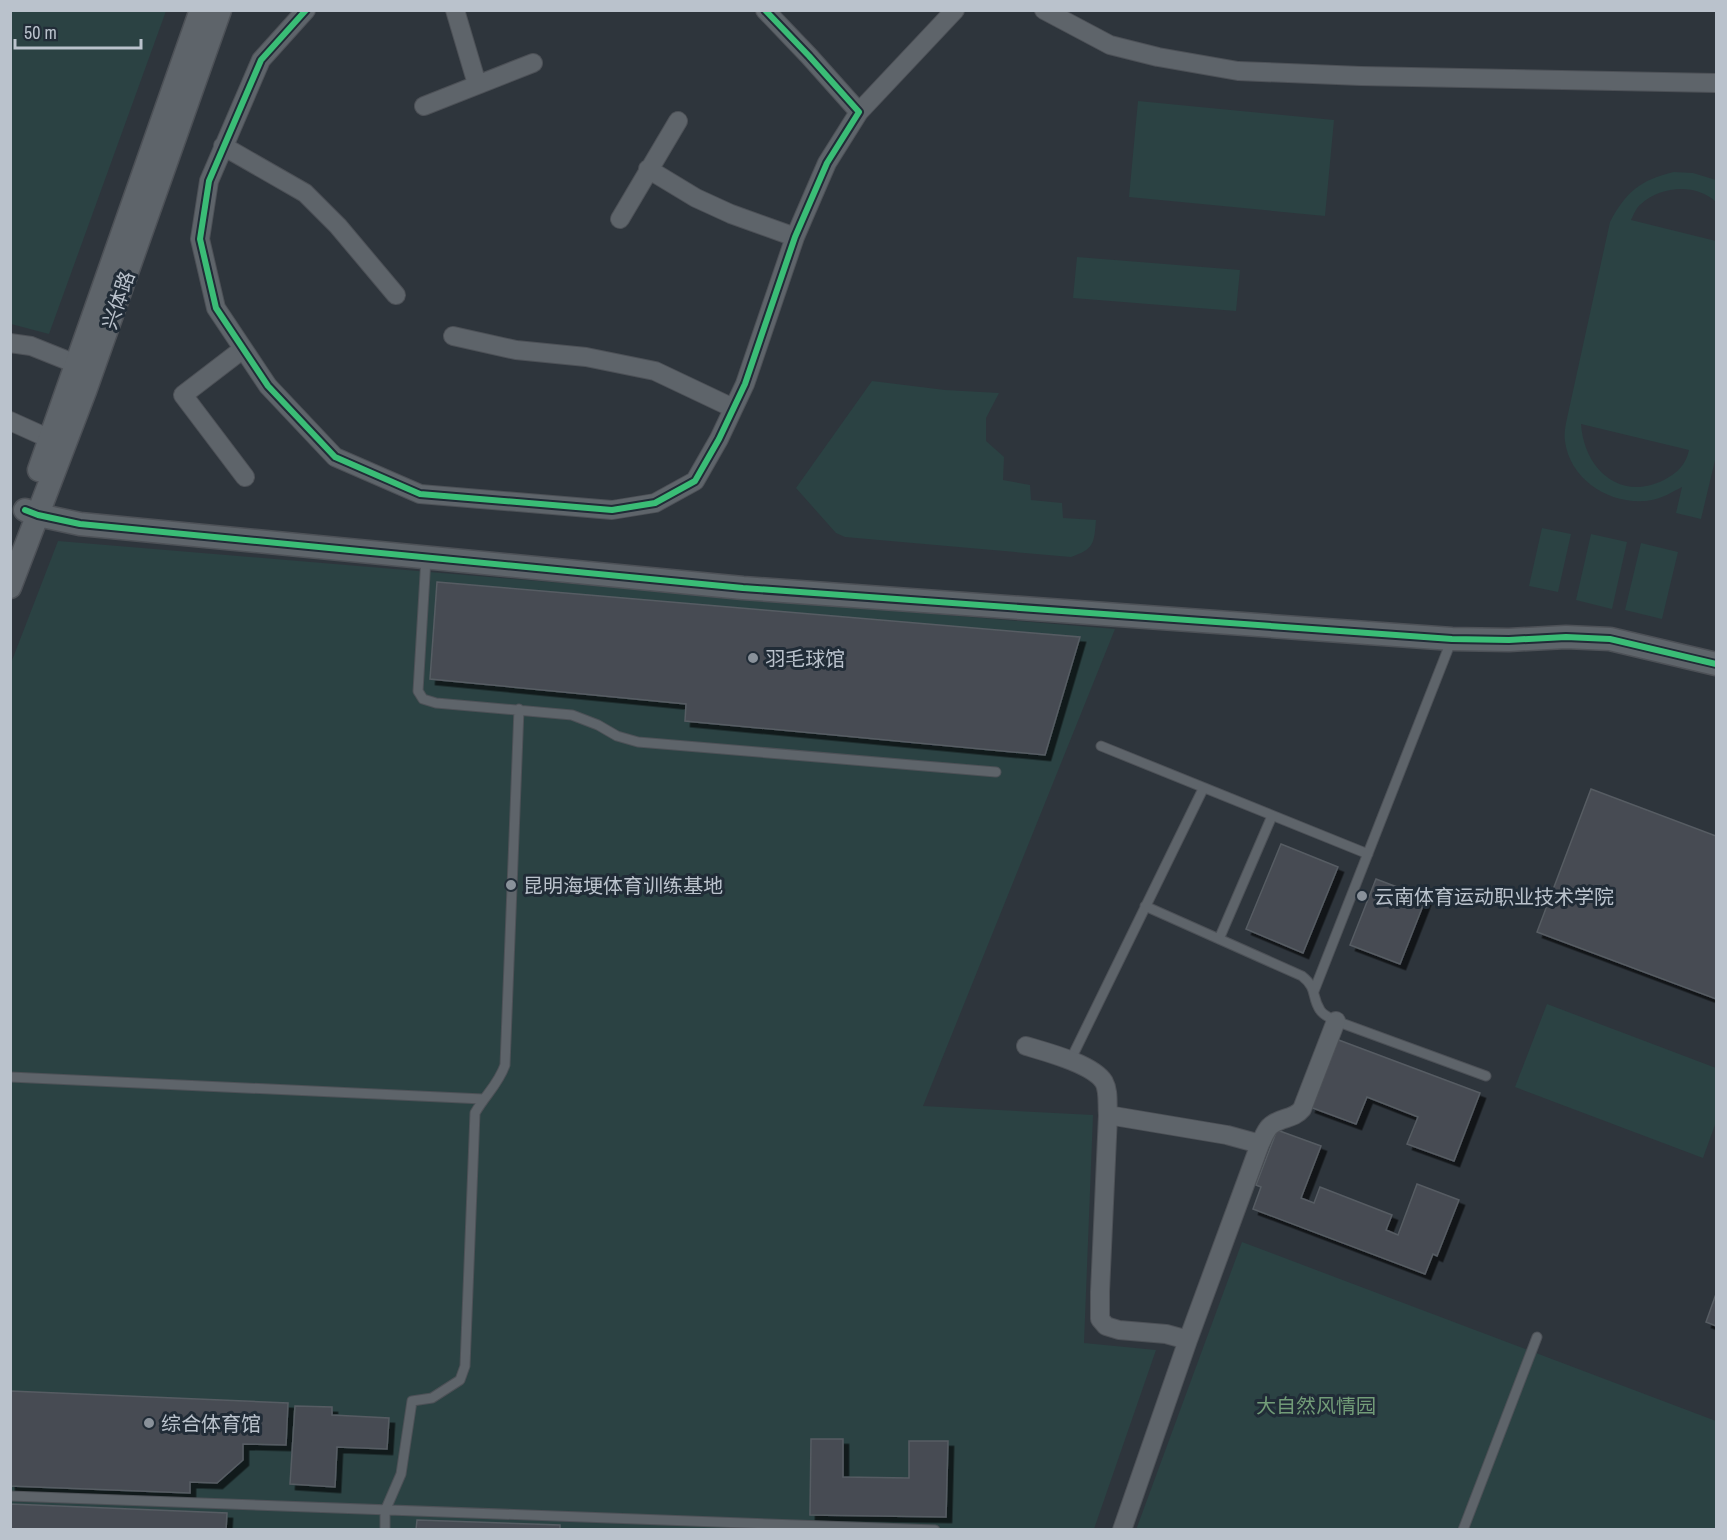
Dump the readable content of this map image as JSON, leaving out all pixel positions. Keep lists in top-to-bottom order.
{
  "streets": {
    "street": ["兴体路"]
  },
  "parks": ["大自然风情园"],
  "places": [
    "羽毛球馆",
    "昆明海埂体育训练基地",
    "云南体育运动职业技术学院",
    "综合体育馆"
  ],
  "scale_bar": "50 m"
}
